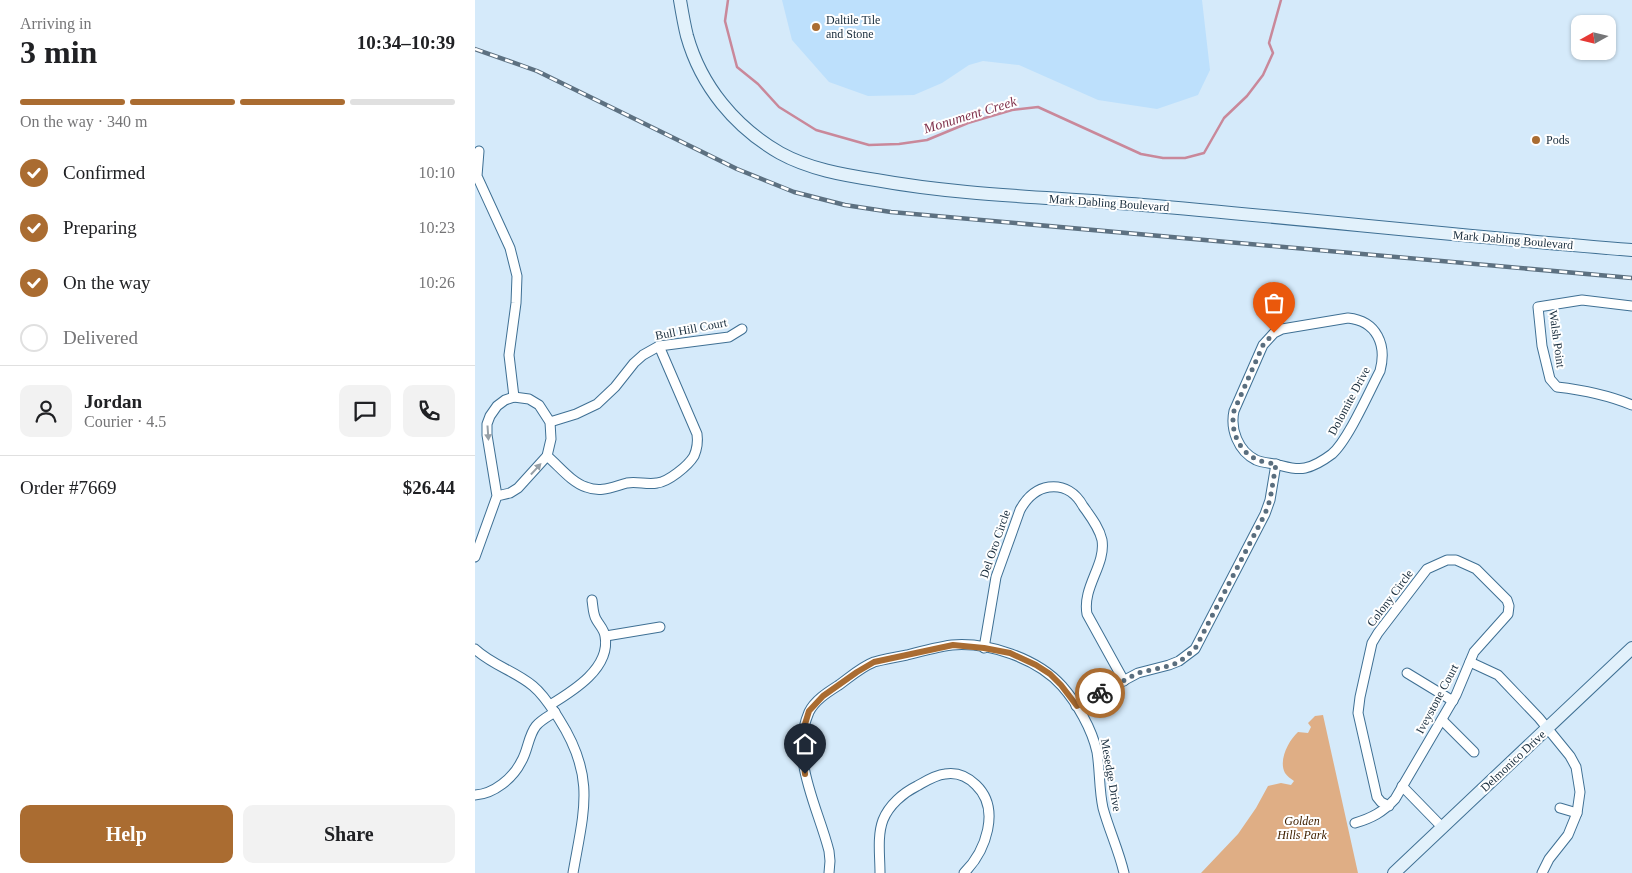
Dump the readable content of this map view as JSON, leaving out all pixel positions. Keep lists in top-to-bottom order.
{
  "streets": {
    "street": [
      "Mark Dabling Boulevard",
      "Bull Hill Court",
      "Walsh Point",
      "Dolomite Drive",
      "Del Oro Circle",
      "Colony Circle",
      "Iveystone Court",
      "Delmonico Drive",
      "Mesedge Drive"
    ]
  },
  "crossings": [
    ["Del Oro Circle", "Mesedge Drive"],
    ["Colony Circle", "Iveystone Court"],
    ["Iveystone Court", "Delmonico Drive"]
  ],
  "water": ["Monument Creek"],
  "parks": ["Golden Hills Park"],
  "places": ["Daltile Tile and Stone", "Pods"],
  "north": "left",
  "page": {
    "heading": ["3 min", "Arriving in", "10:34–10:39"],
    "panel": [
      "Jordan",
      "Courier · 4.5",
      "Order #7669",
      "$26.44"
    ],
    "bar": "On the way · 340 m",
    "list": [
      ["Confirmed", "10:10"],
      ["Preparing", "10:23"],
      ["On the way", "10:26"],
      "Delivered"
    ],
    "buttons": ["Help", "Share"]
  }
}
